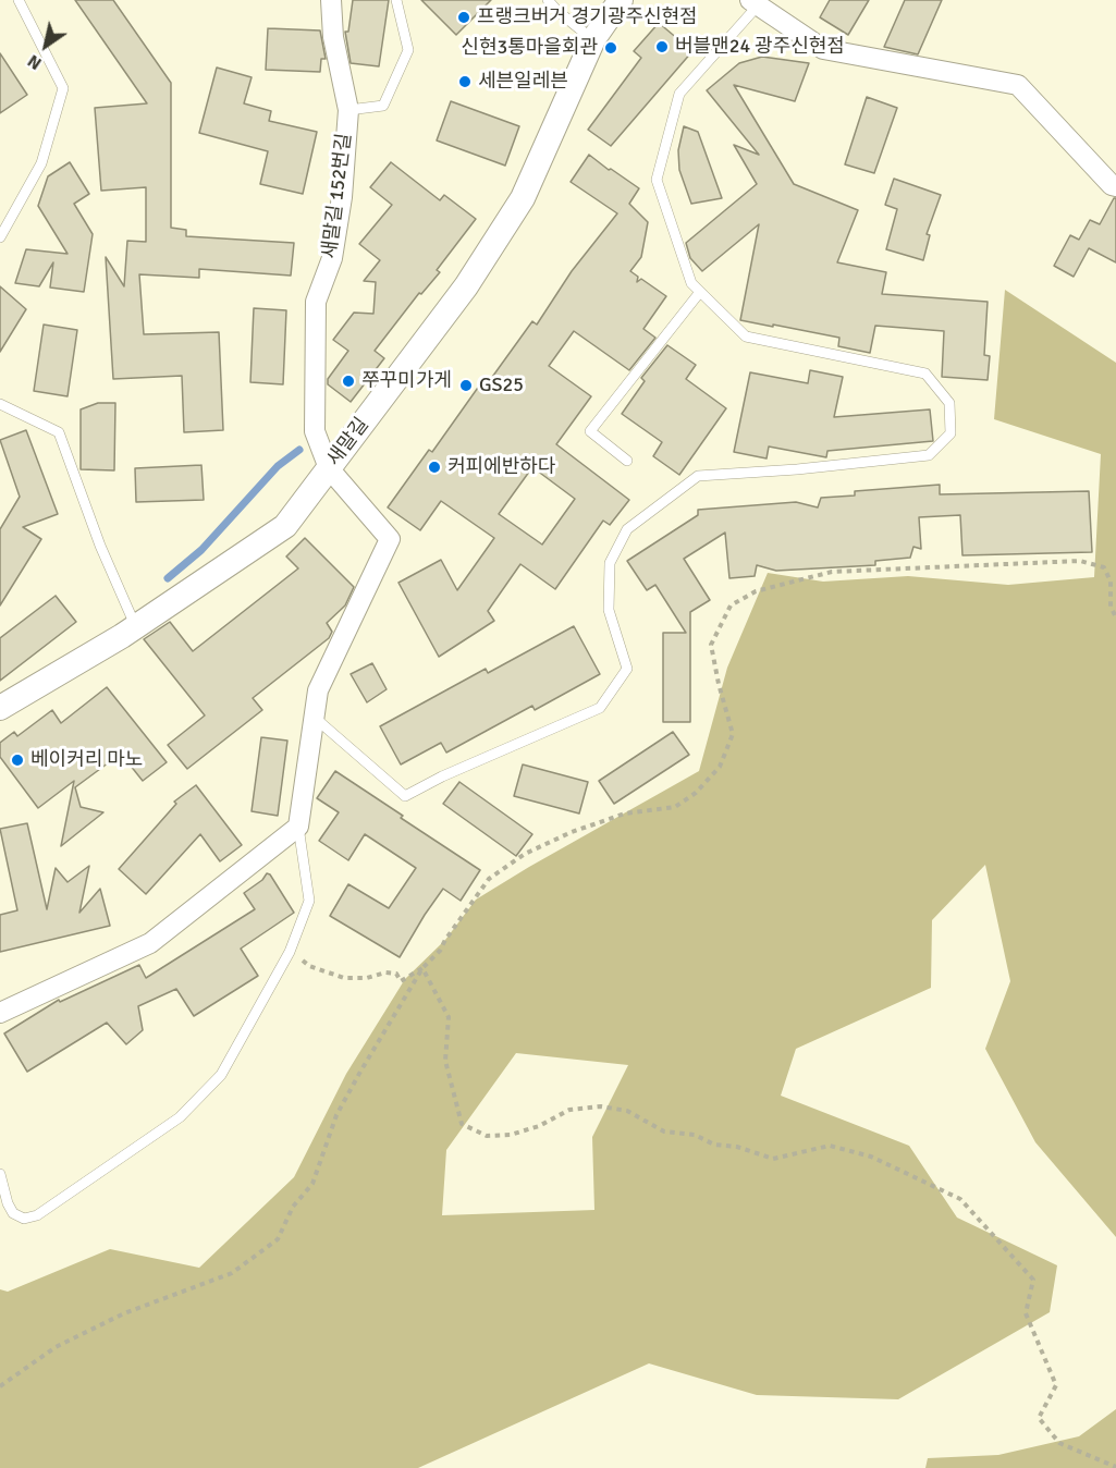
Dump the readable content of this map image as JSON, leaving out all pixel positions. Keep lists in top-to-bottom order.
{
  "streets": {
    "street": ["새말길 152번길", "새말길"]
  },
  "crossings": [
    ["새말길 152번길", "새말길"]
  ],
  "places": [
    "프랭크버거 경기광주신현점",
    "버블맨24 광주신현점",
    "신현3통마을회관",
    "세븐일레븐",
    "쭈꾸미가게",
    "GS25",
    "커피에반하다",
    "베이커리 마노"
  ],
  "north": "bottom left"
}
